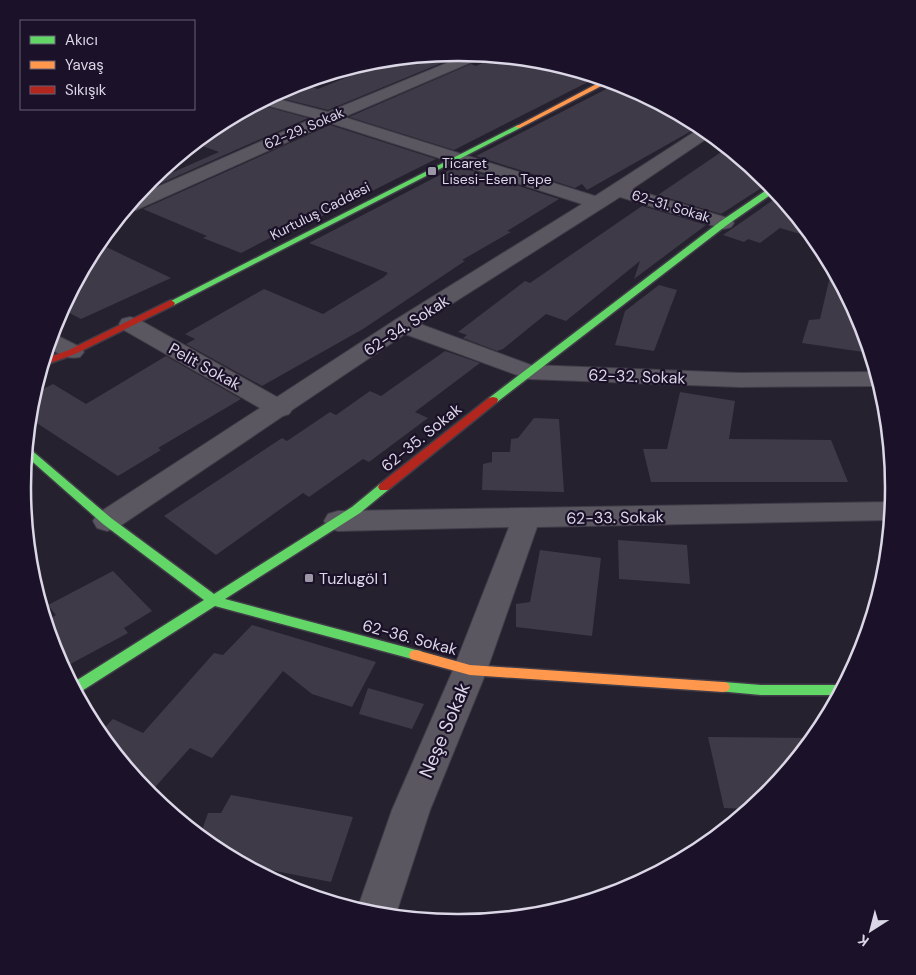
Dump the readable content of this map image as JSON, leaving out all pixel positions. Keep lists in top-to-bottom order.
{
  "streets": {
    "street": [
      "62-29. Sokak",
      "62-31. Sokak",
      "Kurtuluş Caddesi",
      "62-34. Sokak",
      "Pelit Sokak",
      "62-32. Sokak",
      "62-35. Sokak",
      "62-33. Sokak",
      "62-36. Sokak",
      "Neşe Sokak"
    ]
  },
  "crossings": [
    ["62-31. Sokak", "62-34. Sokak"],
    ["62-31. Sokak", "62-35. Sokak"],
    ["Kurtuluş Caddesi", "Pelit Sokak"],
    ["62-34. Sokak", "Pelit Sokak"],
    ["62-34. Sokak", "62-32. Sokak"],
    ["62-34. Sokak", "62-36. Sokak"],
    ["62-32. Sokak", "62-35. Sokak"],
    ["62-35. Sokak", "62-33. Sokak"],
    ["62-35. Sokak", "62-36. Sokak"],
    ["62-33. Sokak", "Neşe Sokak"],
    ["62-36. Sokak", "Neşe Sokak"]
  ],
  "places": {
    "transit": ["Ticaret Lisesi-Esen Tepe", "Tuzlugöl 1"]
  },
  "legend": ["Akıcı", "Yavaş", "Sıkışık"],
  "north": "bottom left"
}
